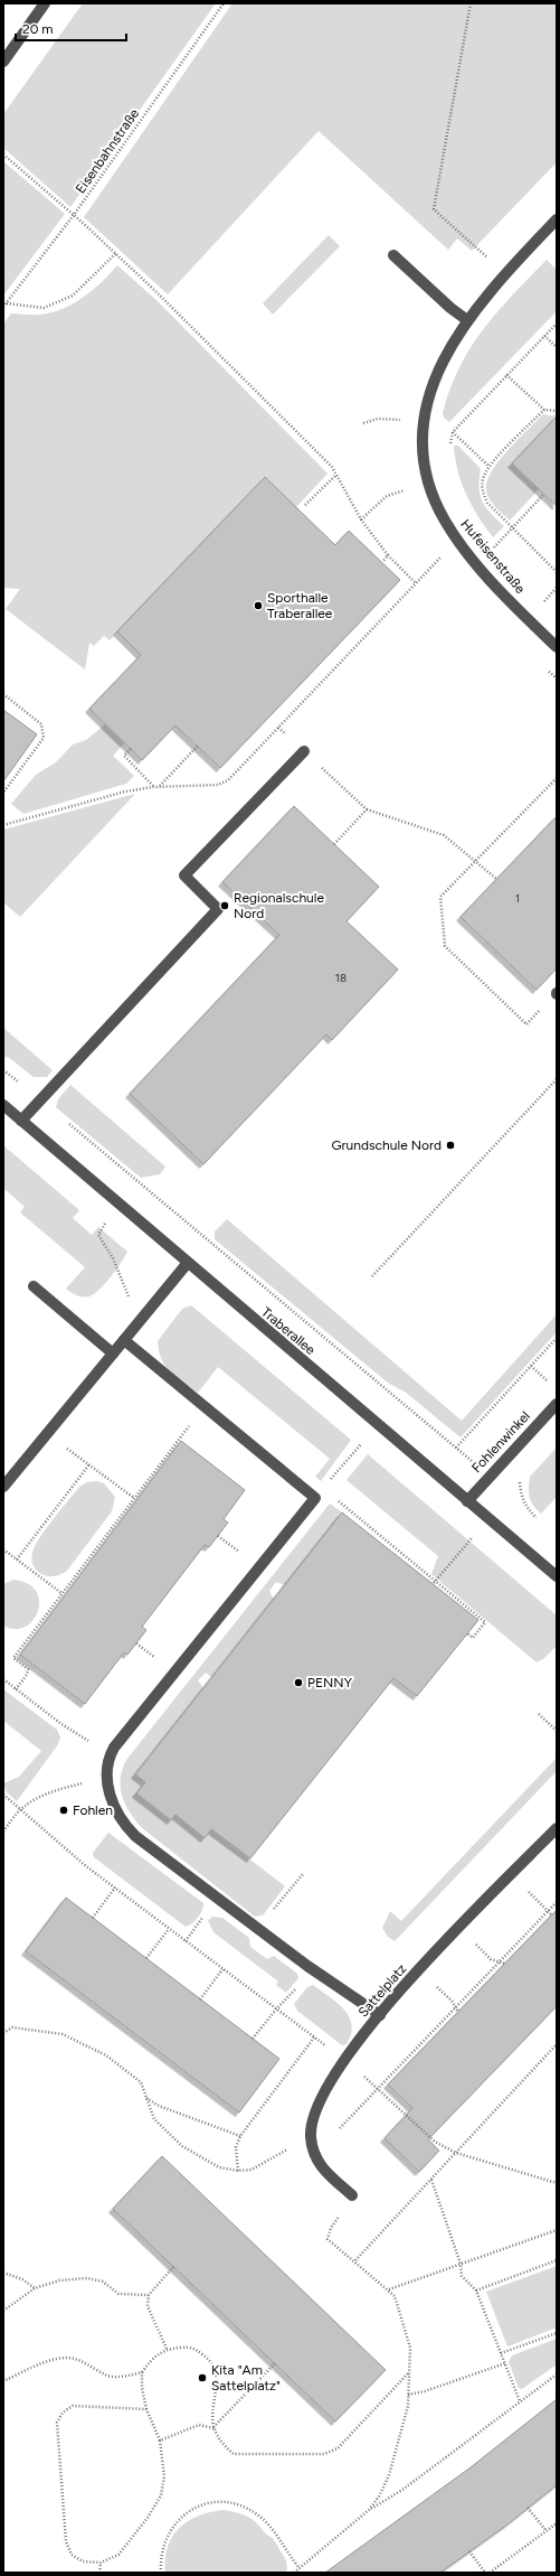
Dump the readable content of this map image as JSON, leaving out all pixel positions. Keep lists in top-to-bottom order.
{
  "streets": {
    "street": [
      "Hufeisenstraße",
      "Traberallee",
      "Fohlenwinkel",
      "Sattelplatz"
    ],
    "path": ["Eisenbahnstraße"]
  },
  "crossings": [
    ["Traberallee", "Fohlenwinkel"]
  ],
  "places": [
    "Sporthalle Traberallee",
    "Regionalschule Nord",
    "Grundschule Nord",
    "PENNY",
    "Fohlen",
    "Kita \"Am Sattelplatz\""
  ],
  "house_numbers": ["1", "18"],
  "scale_bar": "20 m"
}
